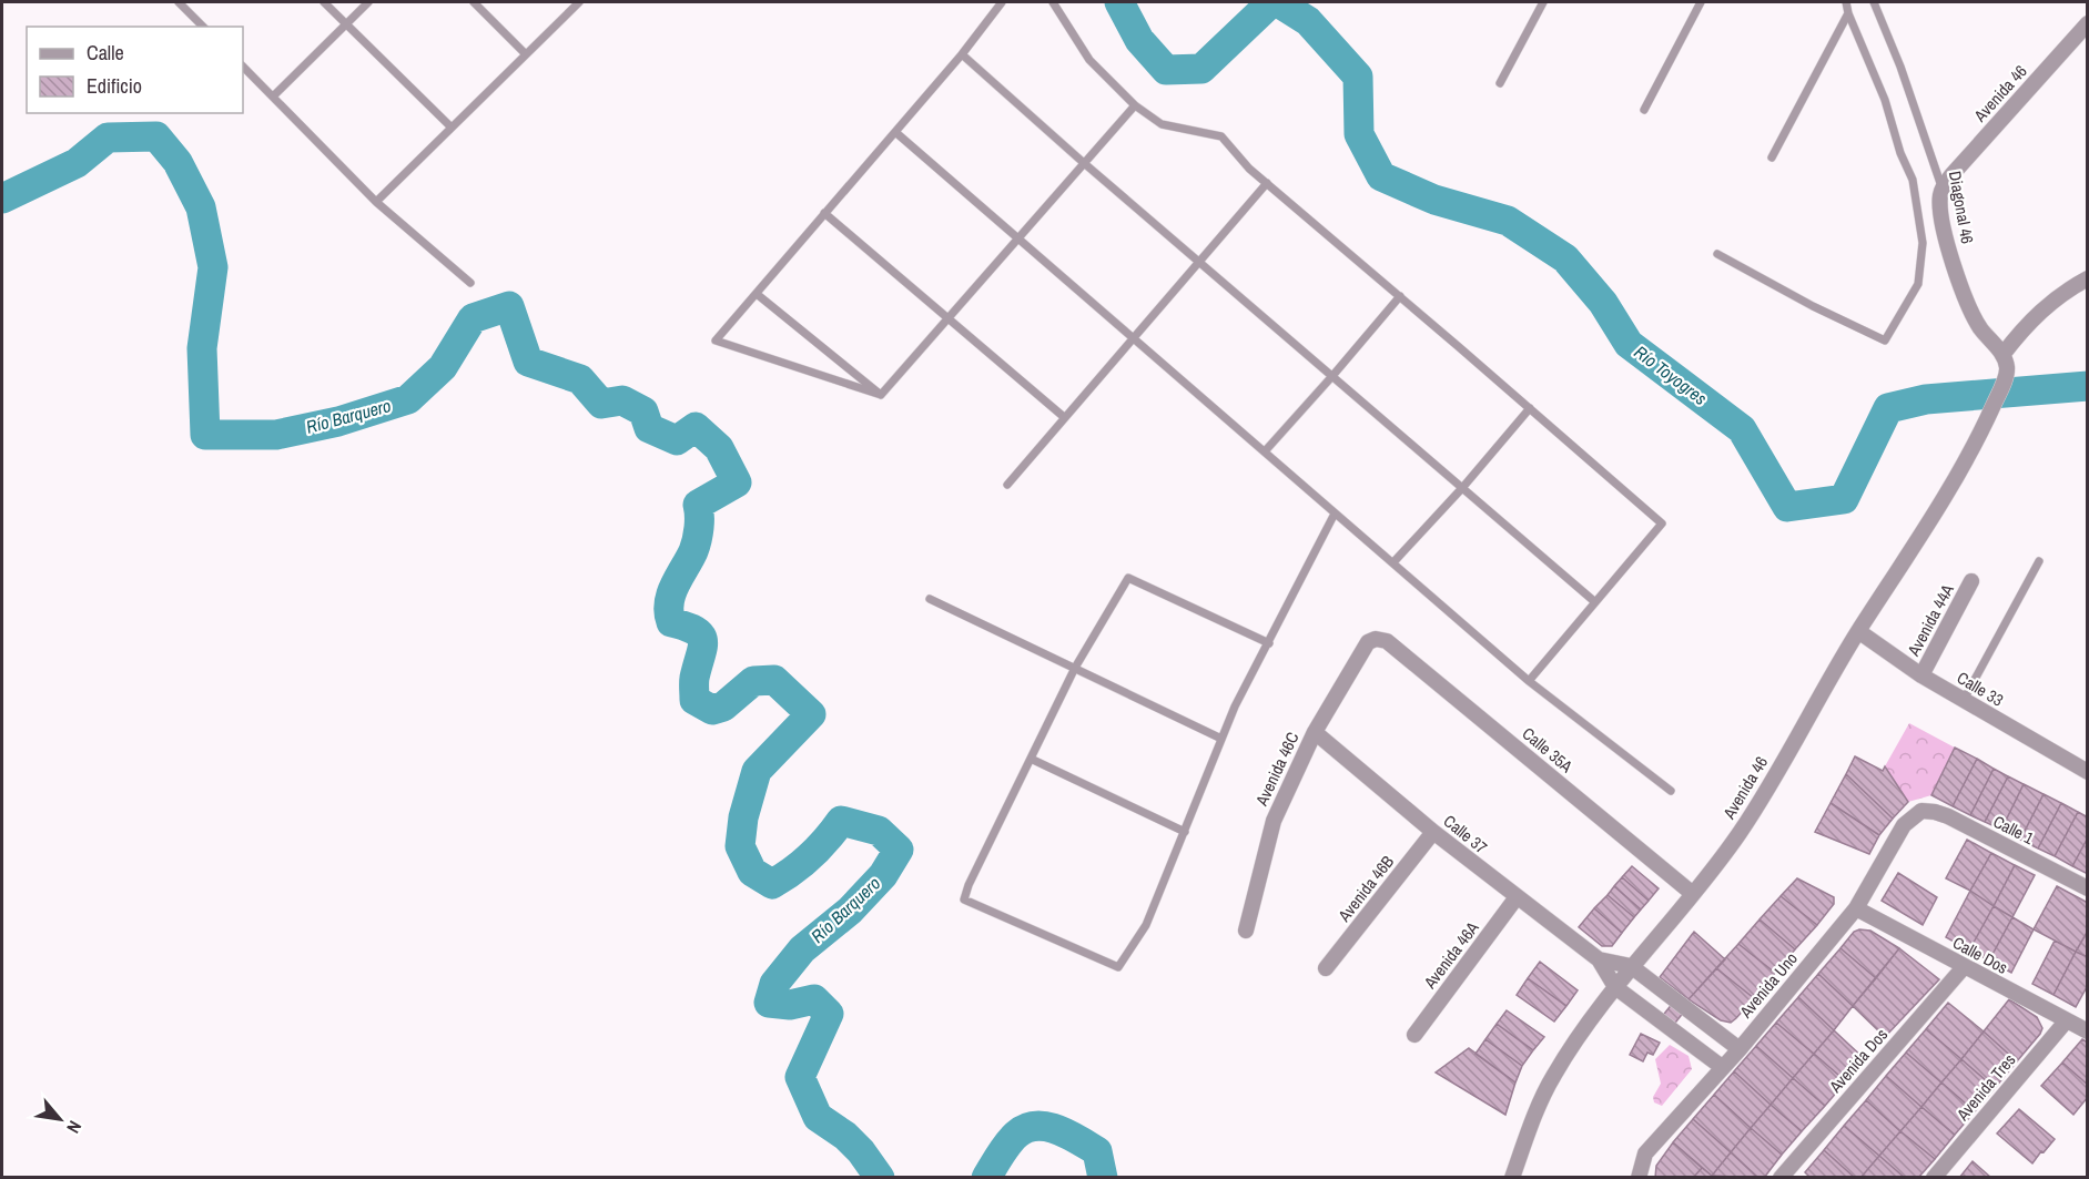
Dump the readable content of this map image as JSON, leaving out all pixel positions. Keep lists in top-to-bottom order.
{
  "streets": {
    "street": [
      "Avenida 46",
      "Diagonal 46",
      "Avenida 44A",
      "Calle 33",
      "Calle 35A",
      "Avenida 46C",
      "Calle 1",
      "Calle 37",
      "Avenida 46B",
      "Avenida 46A",
      "Calle Dos",
      "Avenida Uno",
      "Avenida Dos",
      "Avenida Tres"
    ]
  },
  "crossings": [
    ["Avenida 46", "Diagonal 46"],
    ["Avenida 46", "Calle 33"],
    ["Avenida 46", "Calle 35A"],
    ["Avenida 46", "Calle 37"],
    ["Avenida 44A", "Calle 33"],
    ["Calle 35A", "Avenida 46C"],
    ["Avenida 46C", "Calle 37"],
    ["Calle 1", "Avenida Uno"],
    ["Calle 37", "Avenida 46B"],
    ["Calle 37", "Avenida 46A"],
    ["Calle 37", "Avenida Uno"],
    ["Calle Dos", "Avenida Uno"],
    ["Calle Dos", "Avenida Dos"],
    ["Calle Dos", "Avenida Tres"]
  ],
  "water": ["Río Toyogres", "Río Barquero"],
  "legend": ["Calle", "Edificio"],
  "north": "bottom right"
}
